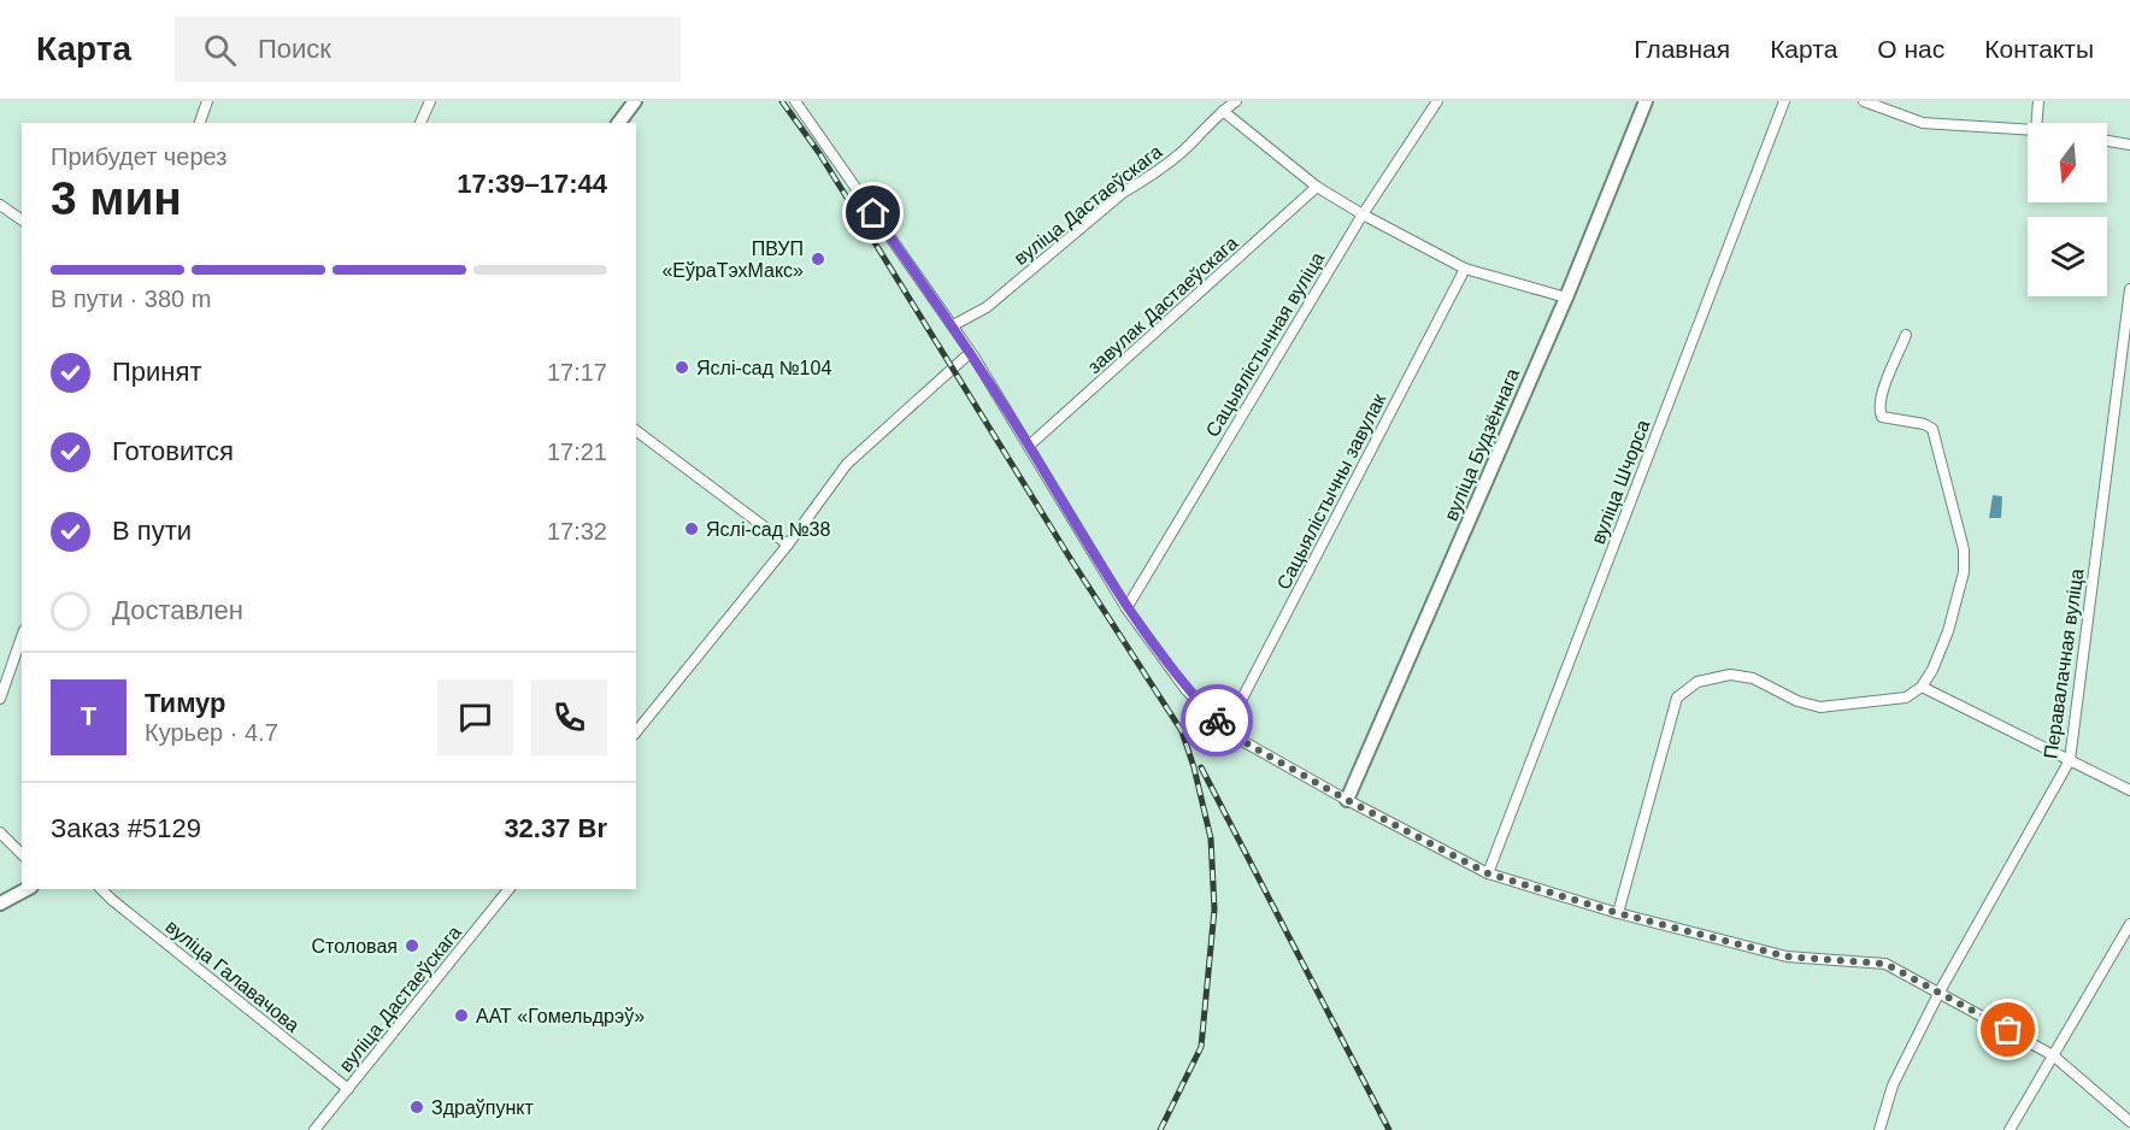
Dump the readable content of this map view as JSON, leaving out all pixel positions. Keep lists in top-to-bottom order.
{
  "streets": {
    "street": [
      "вуліца Дастаеўскага",
      "завулак Дастаеўскага",
      "Сацыялістычная вуліца",
      "вуліца Будзённага",
      "вуліца Шчорса",
      "Сацыялістычны завулак",
      "Перавалачная вуліца",
      "вуліца Галавачова"
    ]
  },
  "crossings": [
    ["вуліца Дастаеўскага", "вуліца Галавачова"]
  ],
  "places": [
    "ПВУП «ЕўраТэхМакс»",
    "Яслі-сад №104",
    "Яслі-сад №38",
    "Столовая",
    "ААТ «Гомельдрэў»",
    "Здраўпункт"
  ],
  "north": "bottom",
  "page": {
    "header": "Карта",
    "search": "Поиск",
    "nav": [
      "Главная",
      "Карта",
      "О нас",
      "Контакты"
    ],
    "heading": ["3 мин", "Прибудет через", "17:39–17:44"],
    "panel": [
      "Тимур",
      "Курьер · 4.7",
      "Заказ #5129",
      "32.37 Br"
    ],
    "bar": "В пути · 380 m",
    "list": [
      ["Принят", "17:17"],
      ["Готовится", "17:21"],
      ["В пути", "17:32"],
      "Доставлен"
    ],
    "round": "Т"
  }
}
